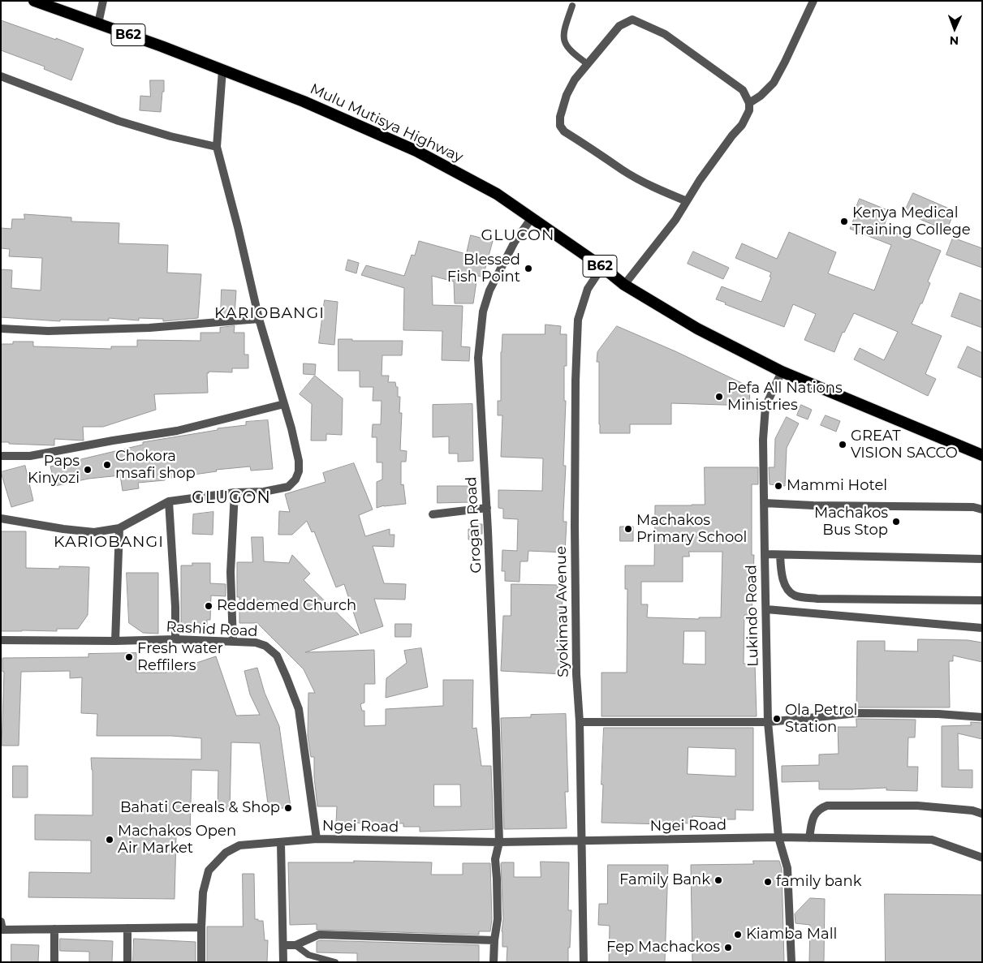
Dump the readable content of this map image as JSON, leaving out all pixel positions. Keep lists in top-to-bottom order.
{
  "streets": {
    "highway": ["B62", "Mulu Mutisya Highway"],
    "street": [
      "Grogan Road",
      "Syokimau Avenue",
      "Lukindo Road",
      "Rashid Road",
      "Ngei Road"
    ]
  },
  "crossings": [
    ["B62", "Mulu Mutisya Highway"],
    ["Mulu Mutisya Highway", "Grogan Road"],
    ["Mulu Mutisya Highway", "Syokimau Avenue"],
    ["Mulu Mutisya Highway", "Lukindo Road"],
    ["Grogan Road", "Ngei Road"],
    ["Syokimau Avenue", "Ngei Road"],
    ["Lukindo Road", "Ngei Road"],
    ["Rashid Road", "Ngei Road"]
  ],
  "districts": [
    "GLUCON",
    "KARIOBANGI",
    "GLUGON",
    "KARIOBANGI"
  ],
  "places": [
    "Kenya Medical Training College",
    "Blessed Fish Point",
    "Pefa All Nations Ministries",
    "GREAT VISION SACCO",
    "Chokora msafi shop",
    "Paps Kinyozi",
    "Mammi Hotel",
    "Machakos Bus Stop",
    "Machakos Primary School",
    "Reddemed Church",
    "Fresh water Reffilers",
    "Ola Petrol Station",
    "Bahati Cereals & Shop",
    "Machakos Open Air Market",
    "Family Bank",
    "family bank",
    "Kiamba Mall",
    "Fep Machackos"
  ],
  "north": "bottom"
}
